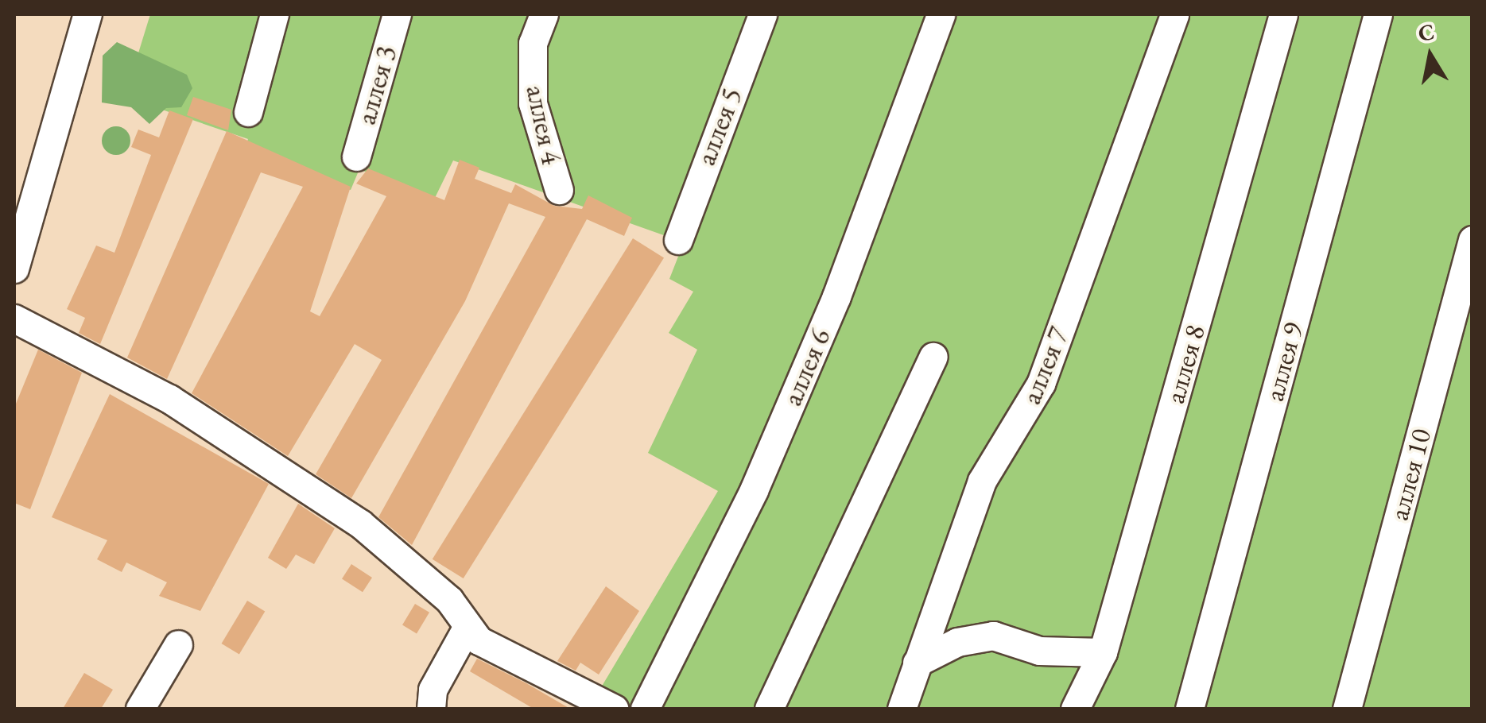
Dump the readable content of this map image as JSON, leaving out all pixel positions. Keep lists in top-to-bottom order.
{
  "streets": {
    "street": [
      "аллея 3",
      "аллея 4",
      "аллея 5",
      "аллея 9",
      "аллея 8",
      "аллея 7",
      "аллея 6",
      "аллея 10"
    ]
  },
  "north": "top"
}
